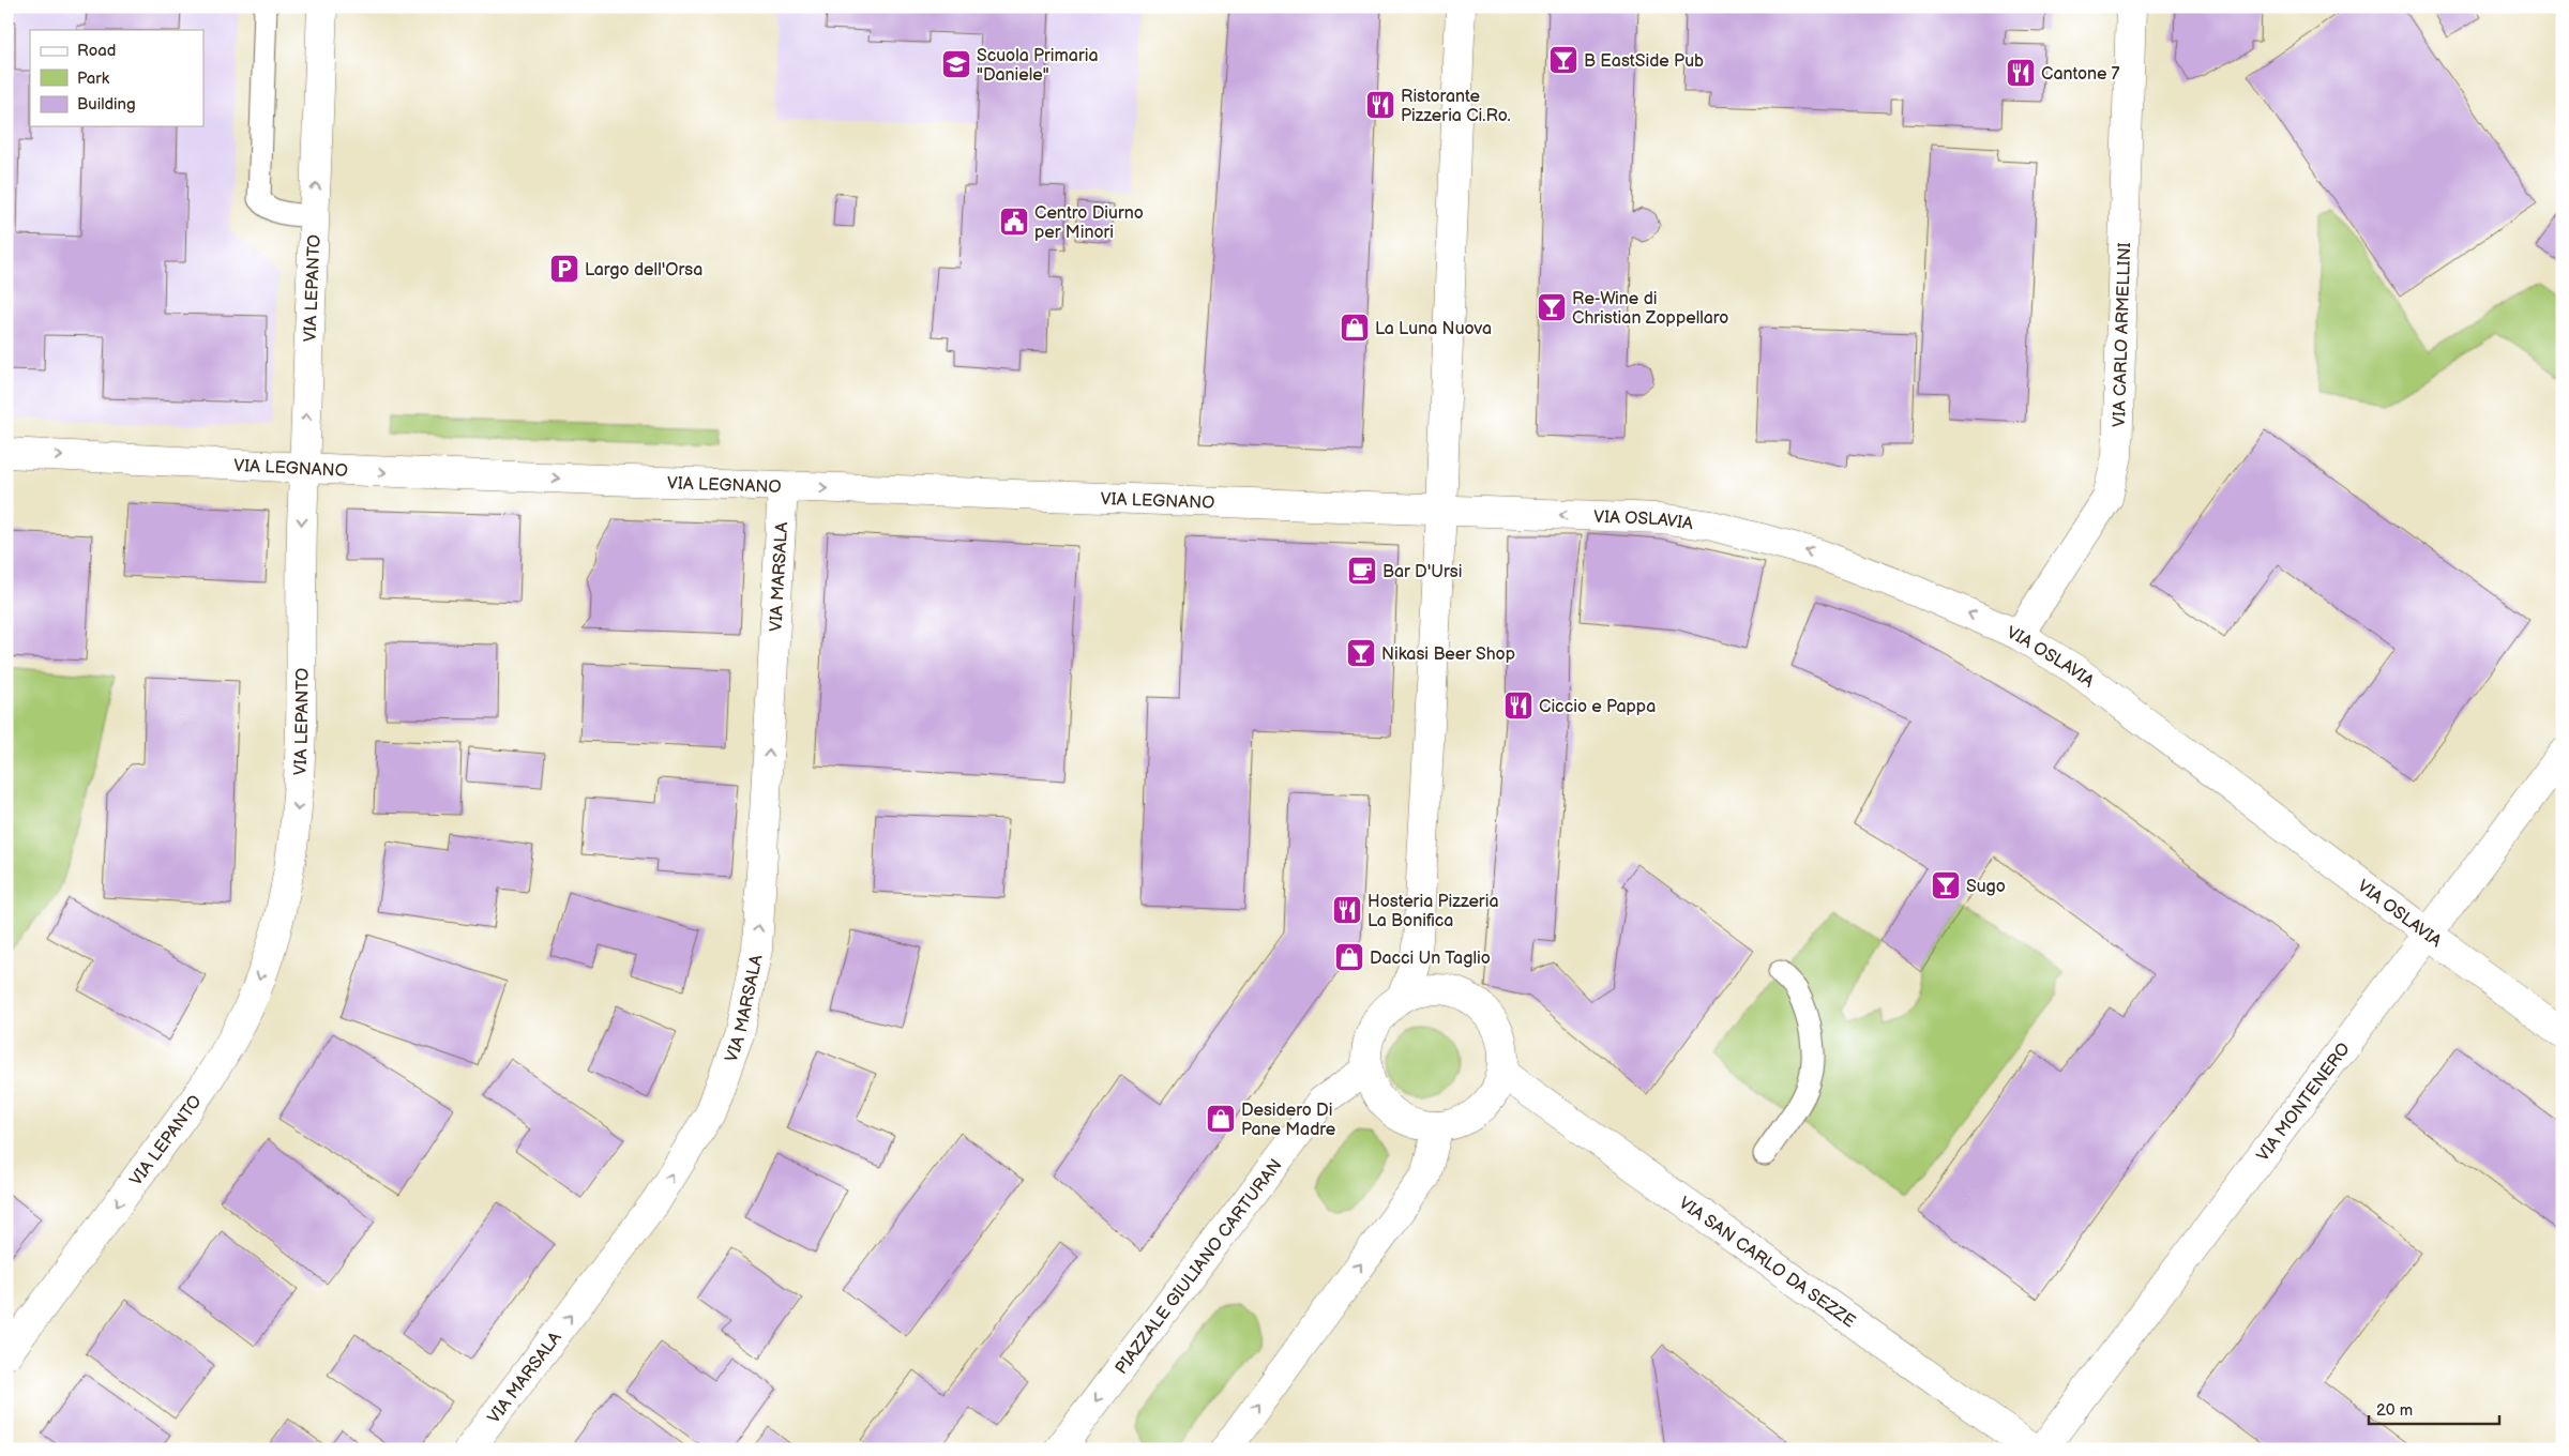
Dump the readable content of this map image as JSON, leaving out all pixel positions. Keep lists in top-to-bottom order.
{
  "streets": {
    "street": [
      "VIA LEPANTO",
      "VIA CARLO ARMELLINI",
      "VIA LEGNANO",
      "VIA OSLAVIA",
      "VIA MARSALA",
      "VIA MONTENERO",
      "VIA SAN CARLO DA SEZZE",
      "PIAZZALE GIULIANO CARTURAN"
    ]
  },
  "crossings": [
    ["VIA LEPANTO", "VIA LEGNANO"],
    ["VIA CARLO ARMELLINI", "VIA OSLAVIA"],
    ["VIA LEGNANO", "VIA OSLAVIA"],
    ["VIA LEGNANO", "VIA MARSALA"],
    ["VIA OSLAVIA", "VIA MONTENERO"],
    ["VIA SAN CARLO DA SEZZE", "PIAZZALE GIULIANO CARTURAN"]
  ],
  "one_way": ["VIA LEGNANO", "VIA OSLAVIA", "VIA MARSALA"],
  "places": {
    "bar": [
      "B EastSide Pub",
      "Re-Wine di Christian Zoppellaro",
      "Nikasi Beer Shop",
      "Sugo"
    ],
    "school or university": ["Scuola Primaria \"Daniele\""],
    "restaurant": [
      "Cantone 7",
      "Ristorante Pizzeria Ci.Ro.",
      "Ciccio e Pappa",
      "Hosteria Pizzeria La Bonifica"
    ],
    "public building": ["Centro Diurno per Minori"],
    "parking": ["Largo dell'Orsa"],
    "shop": ["La Luna Nuova", "Dacci Un Taglio", "Desidero Di Pane Madre"],
    "cafe": ["Bar D'Ursi"]
  },
  "legend": ["Road", "Park", "Building"],
  "scale_bar": "20 m"
}
